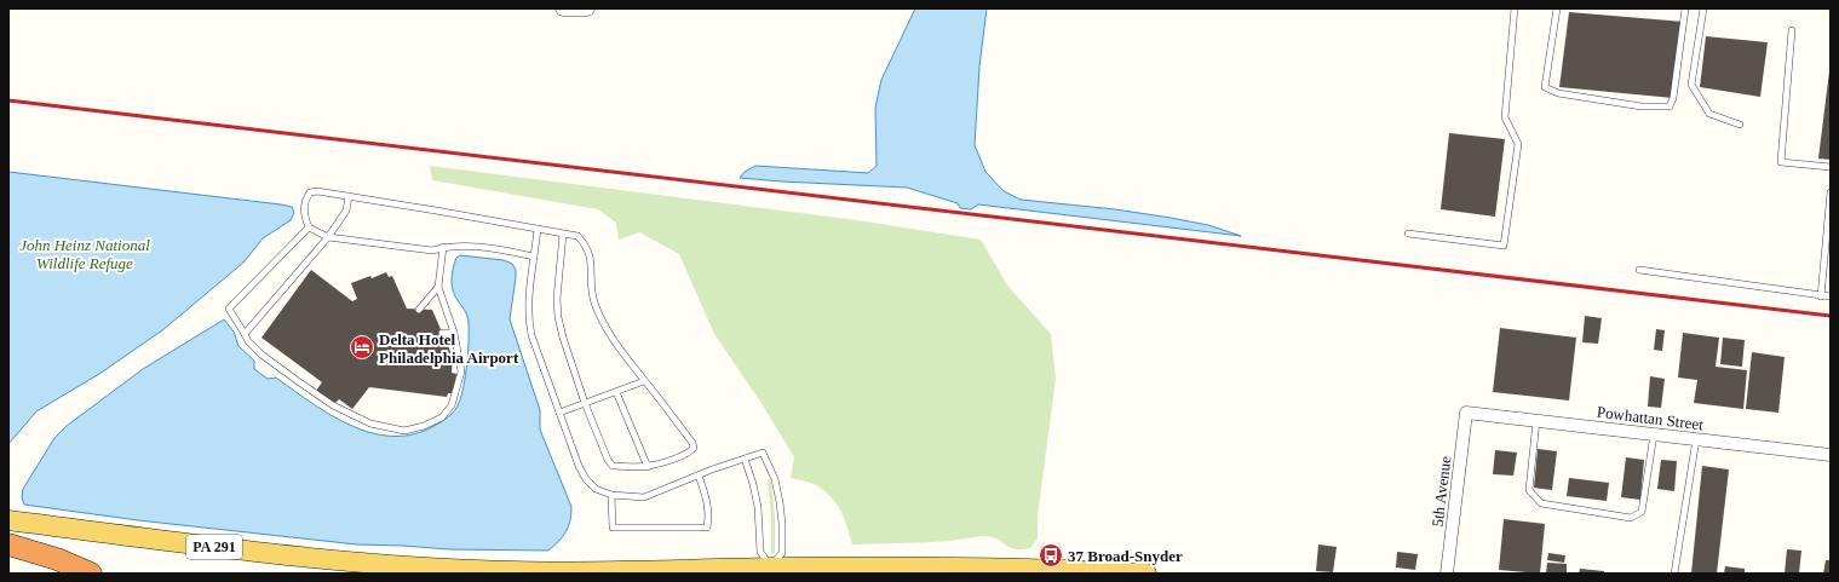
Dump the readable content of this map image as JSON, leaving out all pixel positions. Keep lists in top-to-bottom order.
{
  "streets": {
    "main road": ["PA 291"],
    "street": ["Powhattan Street", "5th Avenue"]
  },
  "crossings": [
    ["Powhattan Street", "5th Avenue"]
  ],
  "parks": ["John Heinz National Wildlife Refuge"],
  "places": {
    "hotel": ["Delta Hotel Philadelphia Airport"],
    "bus stop": ["37 Broad-Snyder"]
  }
}
